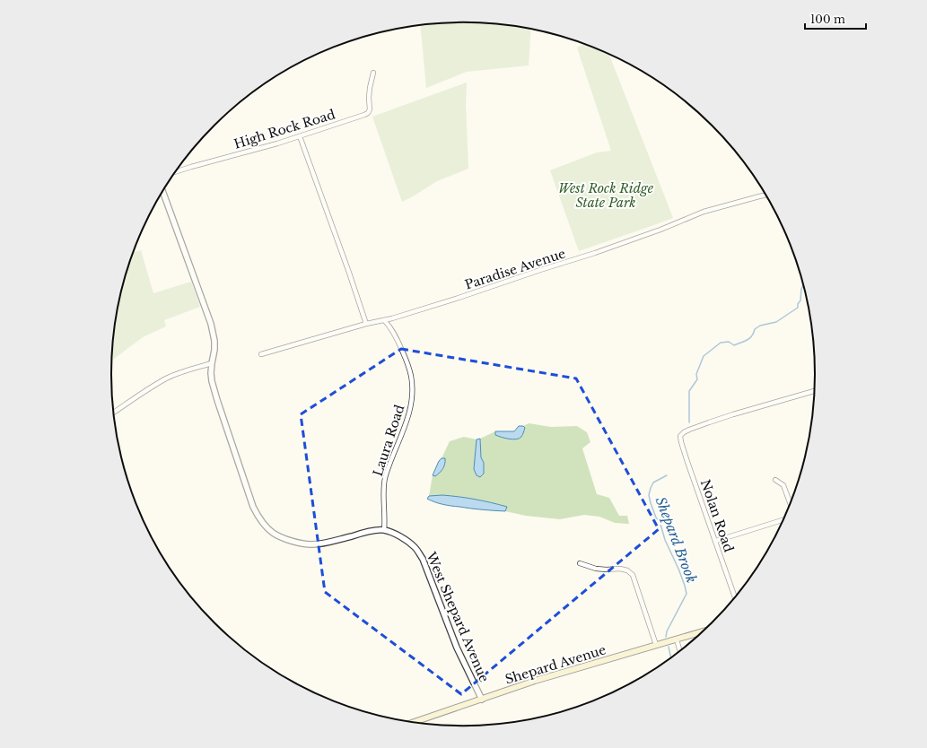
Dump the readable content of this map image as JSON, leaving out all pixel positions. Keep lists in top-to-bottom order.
{
  "streets": {
    "main road": ["Shepard Avenue"],
    "street": [
      "High Rock Road",
      "Paradise Avenue",
      "Laura Road",
      "Nolan Road",
      "West Shepard Avenue"
    ]
  },
  "crossings": [
    ["Paradise Avenue", "Laura Road"],
    ["Laura Road", "West Shepard Avenue"],
    ["West Shepard Avenue", "Shepard Avenue"]
  ],
  "water": ["Shepard Brook"],
  "parks": ["West Rock Ridge State Park"],
  "scale_bar": "100 m"
}
